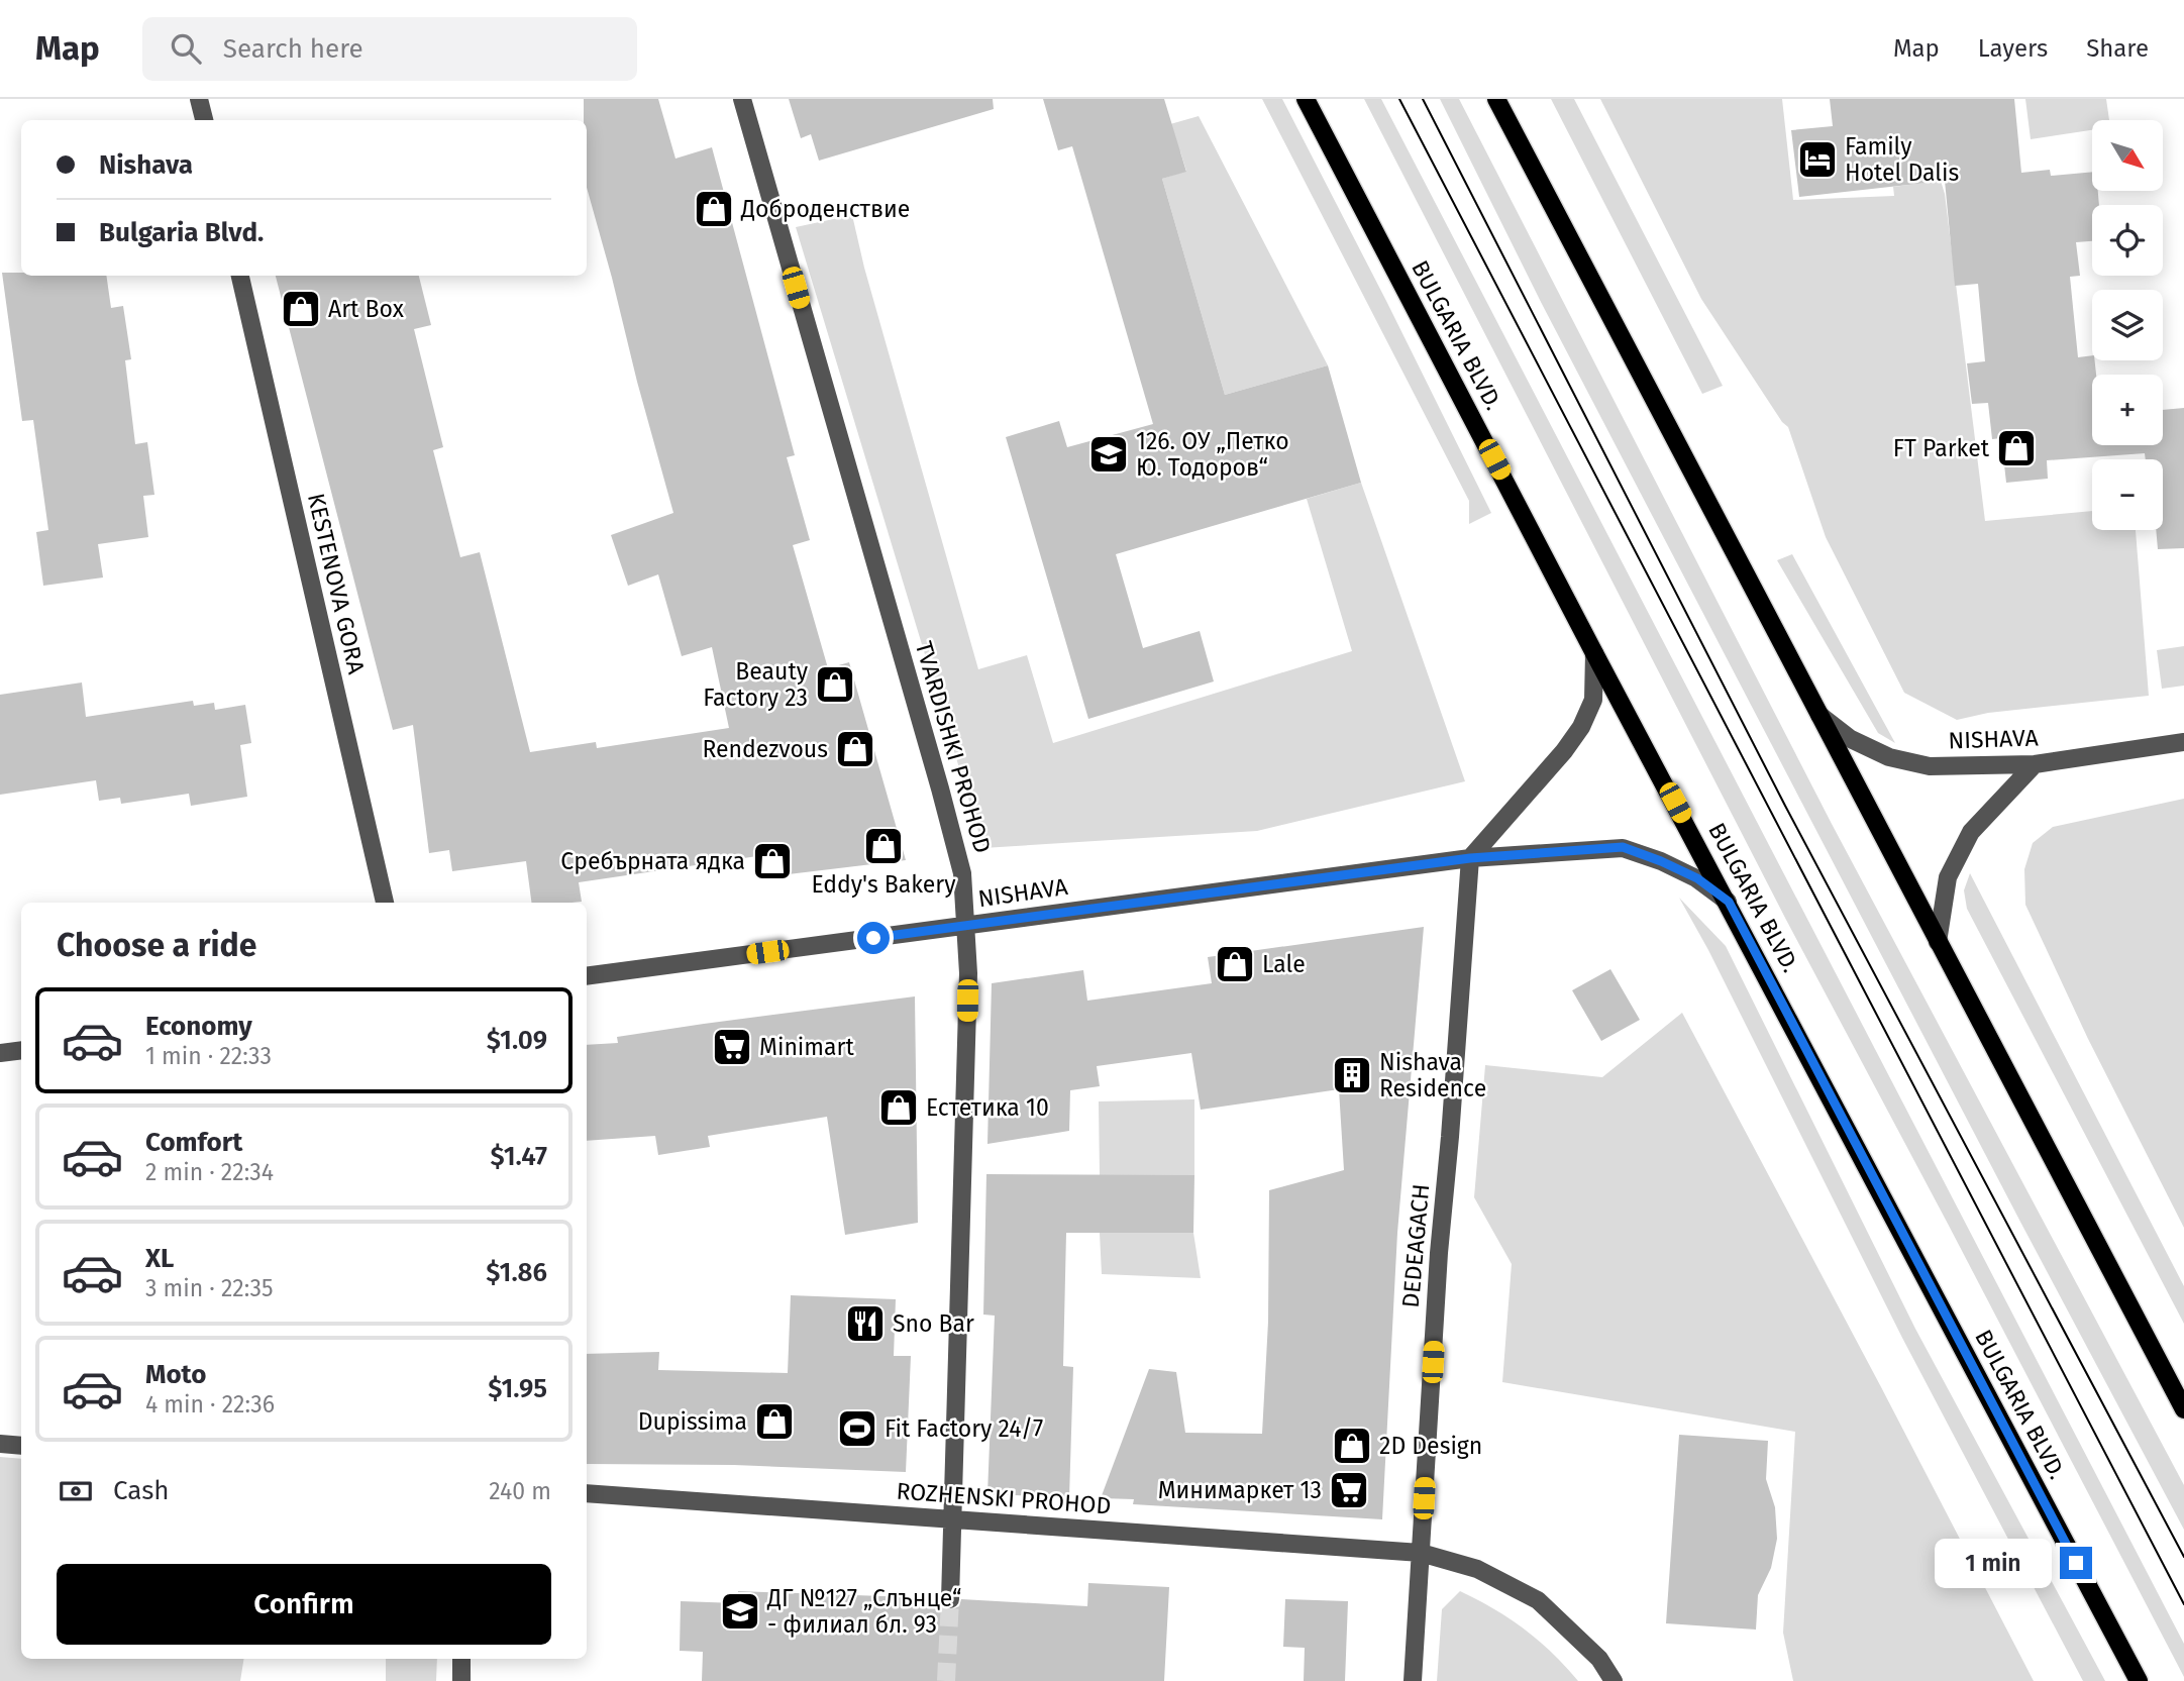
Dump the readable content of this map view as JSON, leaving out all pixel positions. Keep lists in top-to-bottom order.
{
  "streets": {
    "main road": ["BULGARIA BLVD."],
    "street": [
      "KESTENOVA GORA",
      "NISHAVA",
      "TVARDISHKI PROHOD",
      "DEDEAGACH",
      "ROZHENSKI PROHOD"
    ]
  },
  "crossings": [
    ["BULGARIA BLVD.", "NISHAVA"],
    ["NISHAVA", "TVARDISHKI PROHOD"],
    ["NISHAVA", "DEDEAGACH"],
    ["TVARDISHKI PROHOD", "ROZHENSKI PROHOD"],
    ["DEDEAGACH", "ROZHENSKI PROHOD"]
  ],
  "places": {
    "hotel": ["Family Hotel Dalis"],
    "shop": [
      "Доброденствие",
      "Art Box",
      "FT Parket",
      "Beauty Factory 23",
      "Rendezvous",
      "Eddy's Bakery",
      "Сребърната ядка",
      "Lale",
      "Естетика 10",
      "Dupissima",
      "2D Design"
    ],
    "school or university": ["126. ОУ „Петко Ю. Тодоров“", "ДГ №127 „Слънце“ - филиал бл. 93"],
    "supermarket": ["Minimart", "Минимаркет 13"],
    "building": ["Nishava Residence"],
    "restaurant": ["Sno Bar"],
    "sports": ["Fit Factory 24/7"]
  },
  "north": "bottom right",
  "page": {
    "header": "Map",
    "search": "Search here",
    "nav": ["Map", "Layers", "Share"],
    "map_buttons": ["+", "−"],
    "banner": ["Nishava", "Bulgaria Blvd."],
    "heading": "Choose a ride",
    "list": [
      {
        "name": "Economy",
        "note": "1 min · 22:33",
        "value": "$1.09"
      },
      {
        "name": "Comfort",
        "note": "2 min · 22:34",
        "value": "$1.47"
      },
      {
        "name": "XL",
        "note": "3 min · 22:35",
        "value": "$1.86"
      },
      {
        "name": "Moto",
        "note": "4 min · 22:36",
        "value": "$1.95"
      }
    ],
    "pay": ["Cash", "240 m"],
    "bubble": "1 min",
    "buttons": "Confirm"
  }
}
